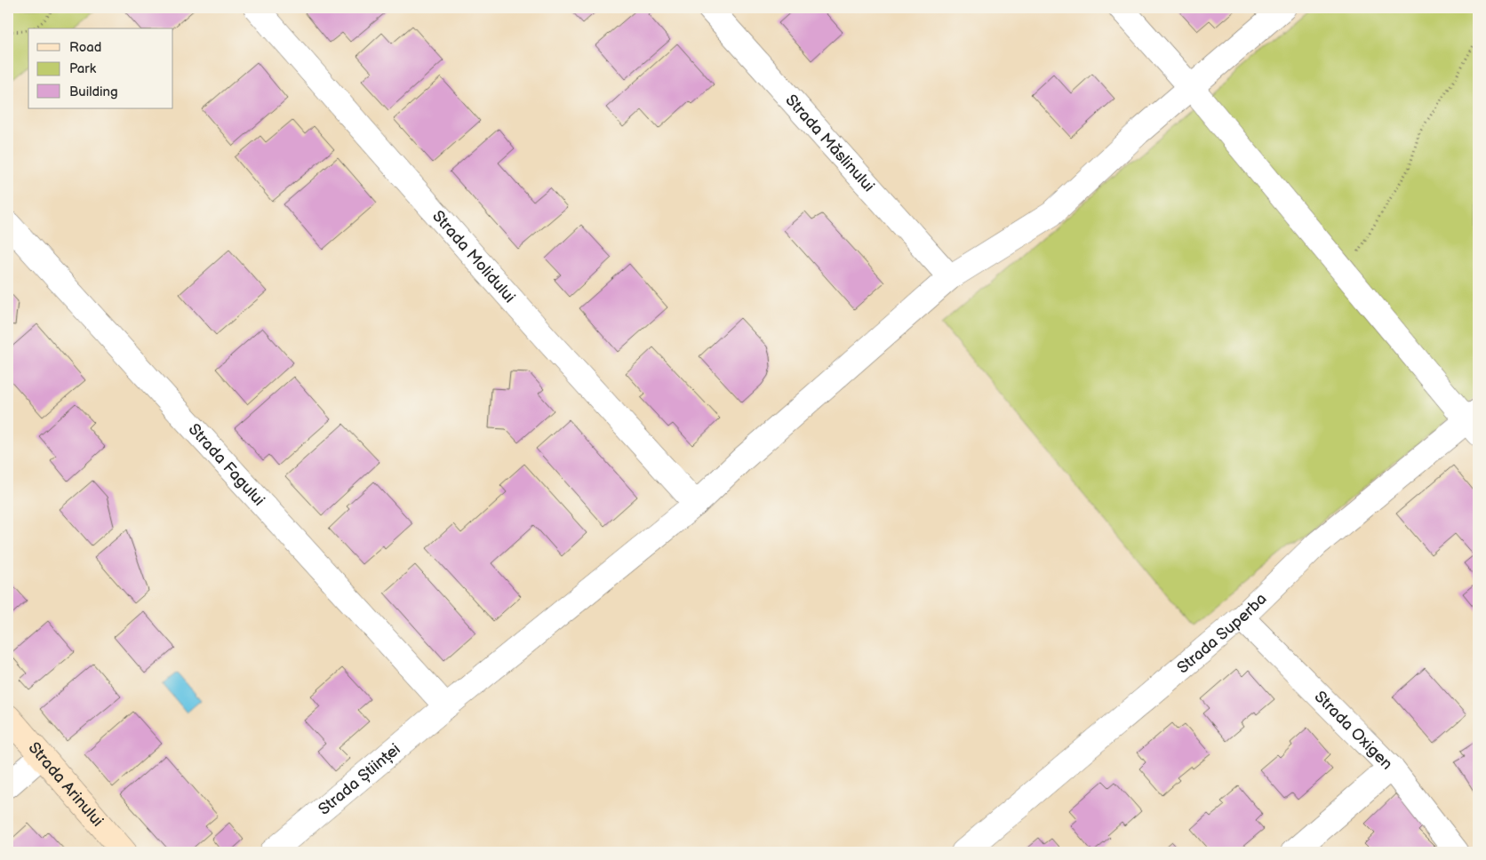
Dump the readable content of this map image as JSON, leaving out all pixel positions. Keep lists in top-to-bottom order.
{
  "streets": {
    "street": [
      "Strada Măslinului",
      "Strada Molidului",
      "Strada Fagului",
      "Strada Superba",
      "Strada Oxigen",
      "Strada Științei",
      "Strada Arinului"
    ]
  },
  "crossings": [
    ["Strada Măslinului", "Strada Științei"],
    ["Strada Molidului", "Strada Științei"],
    ["Strada Fagului", "Strada Științei"],
    ["Strada Superba", "Strada Oxigen"]
  ],
  "legend": ["Road", "Park", "Building"]
}
